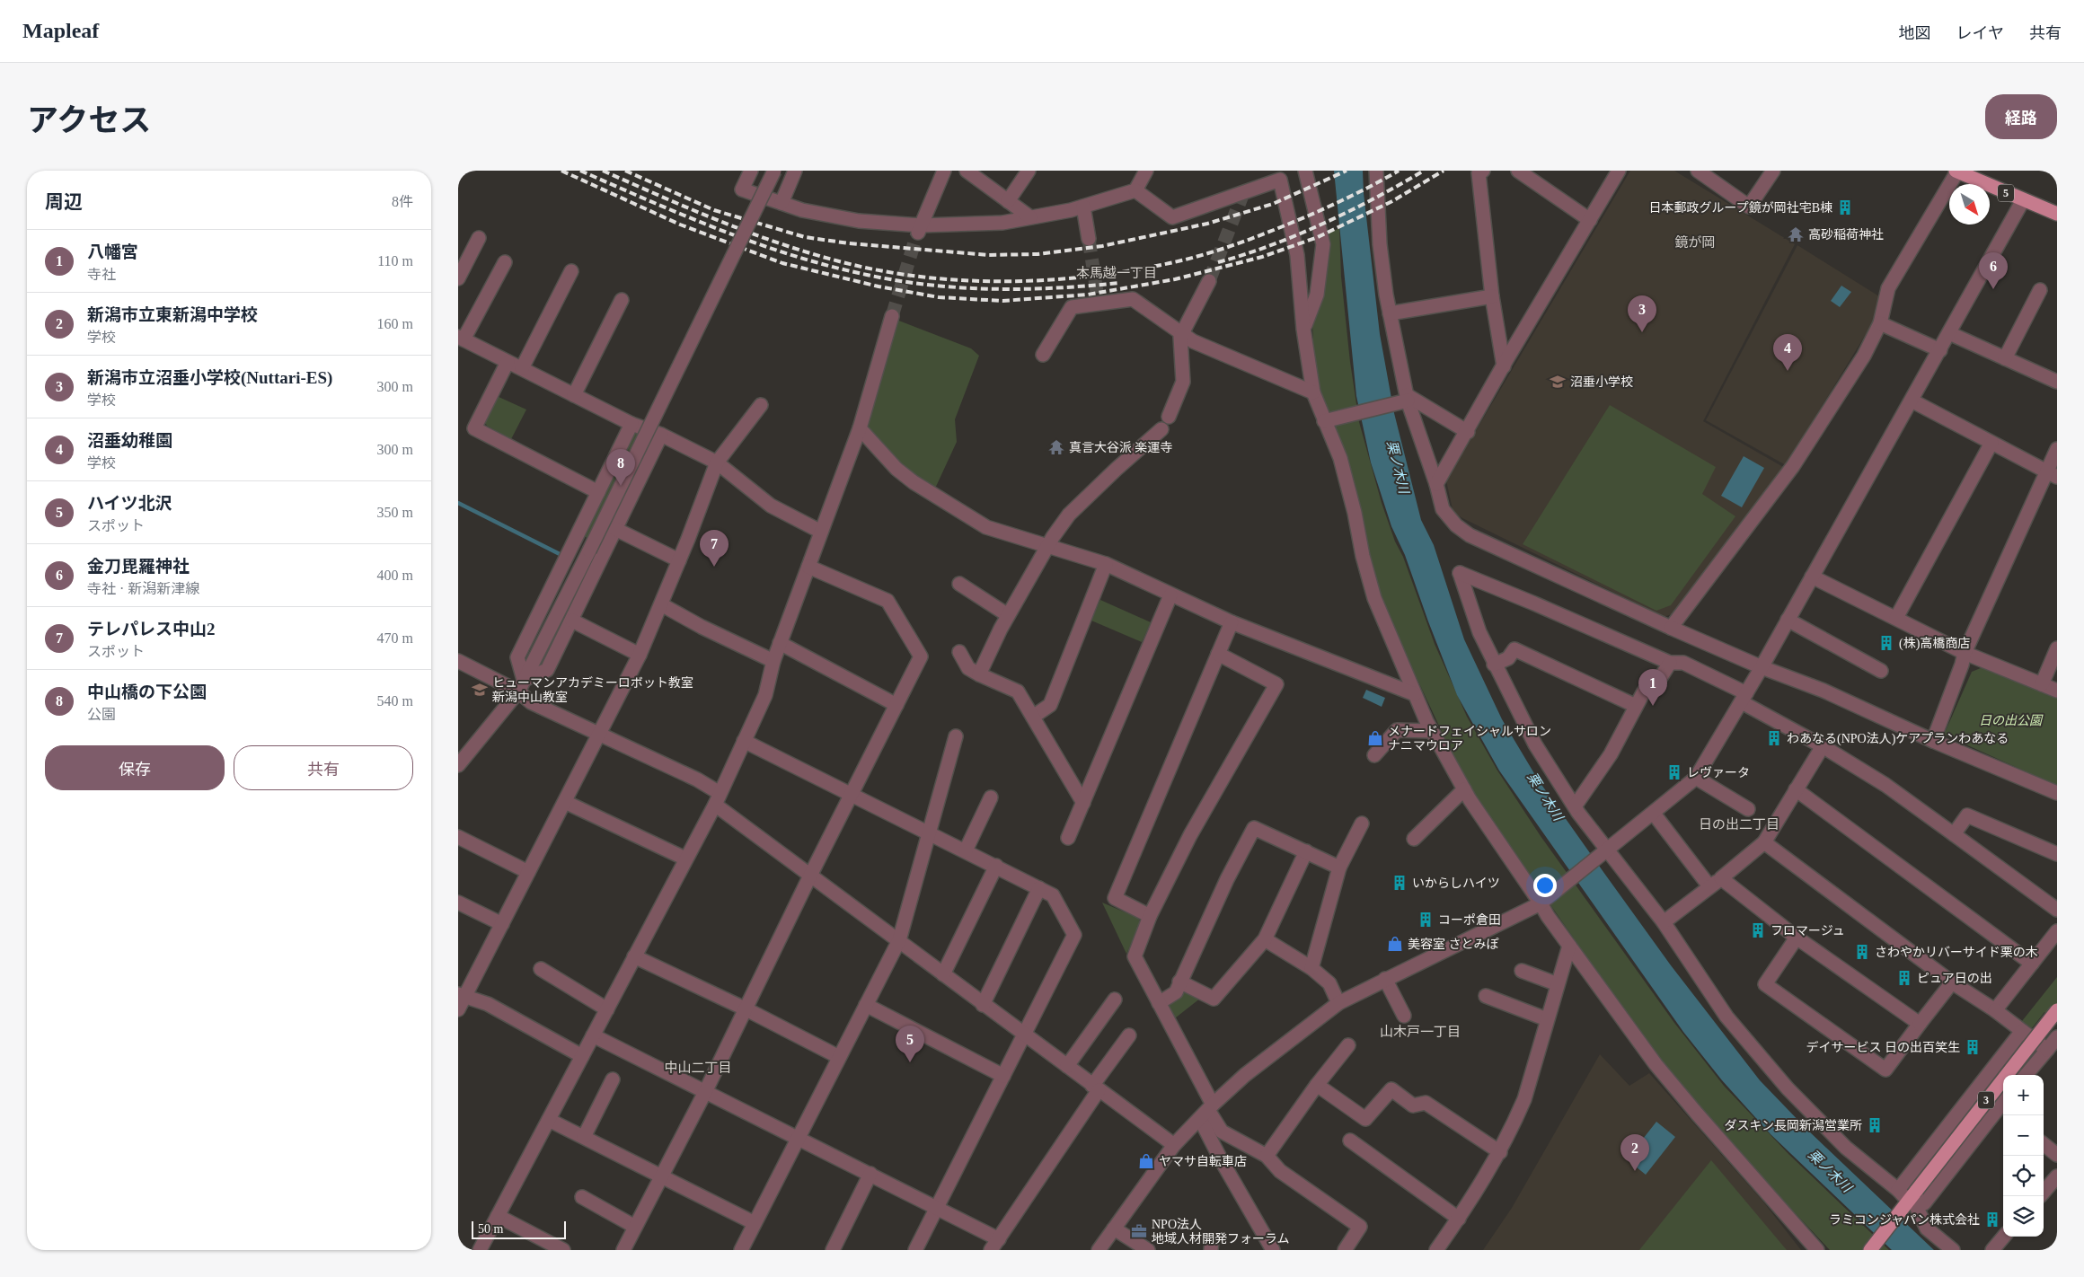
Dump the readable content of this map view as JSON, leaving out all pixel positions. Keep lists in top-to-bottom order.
{
  "streets": {
    "main road": ["5", "3"]
  },
  "districts": [
    "鏡が岡",
    "本馬越一丁目",
    "日の出二丁目",
    "山木戸一丁目",
    "中山二丁目"
  ],
  "water": ["栗ノ木川"],
  "parks": ["日の出公園"],
  "places": {
    "building": [
      "日本郵政グループ鏡が岡社宅B棟",
      "(株)高橋商店",
      "わあなる(NPO法人)ケアプランわあなる",
      "レヴァータ",
      "いからしハイツ",
      "コーポ倉田",
      "フロマージュ",
      "さわやかリバーサイド栗の木",
      "ピュア日の出",
      "デイサービス 日の出百笑生",
      "ダスキン長岡新潟営業所",
      "ラミコンジャパン株式会社"
    ],
    "temple": ["高砂稲荷神社", "真言大谷派 楽運寺"],
    "school or university": ["沼垂小学校", "ヒューマンアカデミーロボット教室 新潟中山教室"],
    "shop": ["メナードフェイシャルサロン ナニマウロア", "美容室 さとみぽ", "ヤマサ自転車店"],
    "office": ["NPO法人 地域人材開発フォーラム"]
  },
  "scale_bar": "50 m",
  "north": "bottom right",
  "page": {
    "header": "Mapleaf",
    "nav": ["地図", "レイヤ", "共有"],
    "title": "アクセス",
    "buttons": [
      "経路",
      ["保存", "共有"]
    ],
    "heading": ["周辺", "8件"],
    "list": [
      {
        "mark": "1",
        "name": "八幡宮",
        "note": "寺社",
        "value": "110 m"
      },
      {
        "mark": "2",
        "name": "新潟市立東新潟中学校",
        "note": "学校",
        "value": "160 m"
      },
      {
        "mark": "3",
        "name": "新潟市立沼垂小学校(Nuttari-ES)",
        "note": "学校",
        "value": "300 m"
      },
      {
        "mark": "4",
        "name": "沼垂幼稚園",
        "note": "学校",
        "value": "300 m"
      },
      {
        "mark": "5",
        "name": "ハイツ北沢",
        "note": "スポット",
        "value": "350 m"
      },
      {
        "mark": "6",
        "name": "金刀毘羅神社",
        "note": "寺社 · 新潟新津線",
        "value": "400 m"
      },
      {
        "mark": "7",
        "name": "テレパレス中山2",
        "note": "スポット",
        "value": "470 m"
      },
      {
        "mark": "8",
        "name": "中山橋の下公園",
        "note": "公園",
        "value": "540 m"
      }
    ],
    "pins": [
      "6",
      "3",
      "4",
      "8",
      "7",
      "1",
      "5",
      "2"
    ],
    "map_buttons": ["+", "−"],
    "scale": "50 m"
  }
}
